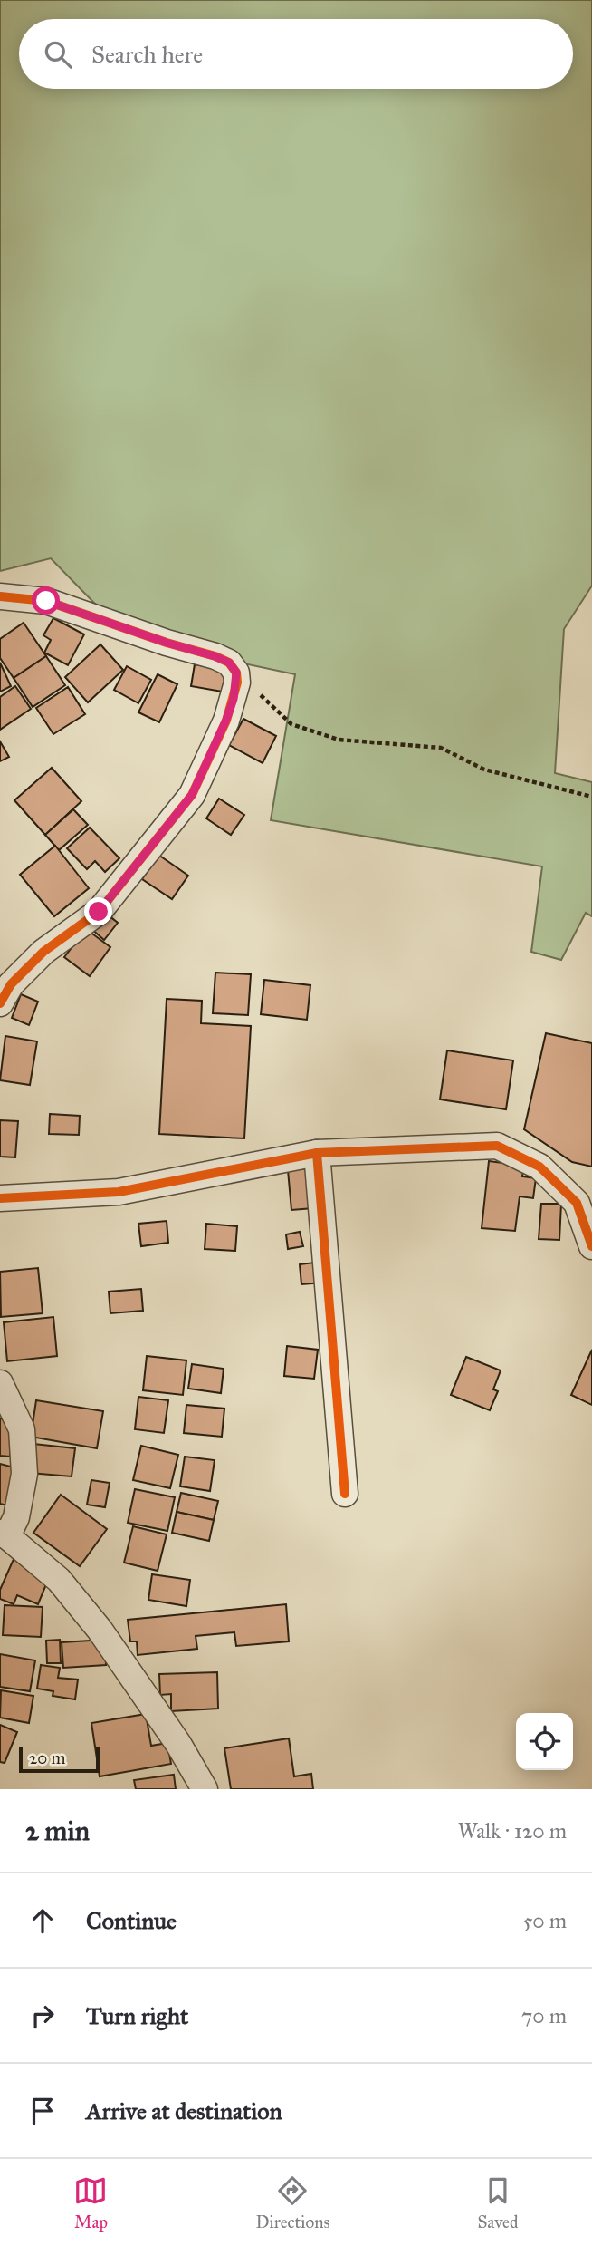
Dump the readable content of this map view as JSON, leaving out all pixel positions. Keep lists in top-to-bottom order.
{
  "scale_bar": "20 m",
  "page": {
    "search": "Search here",
    "scale": "20 m",
    "heading": ["2 min", "Walk · 120 m"],
    "list": [
      ["Continue", "50 m"],
      ["Turn right", "70 m"],
      "Arrive at destination"
    ],
    "nav": ["Map", "Directions", "Saved"]
  }
}
